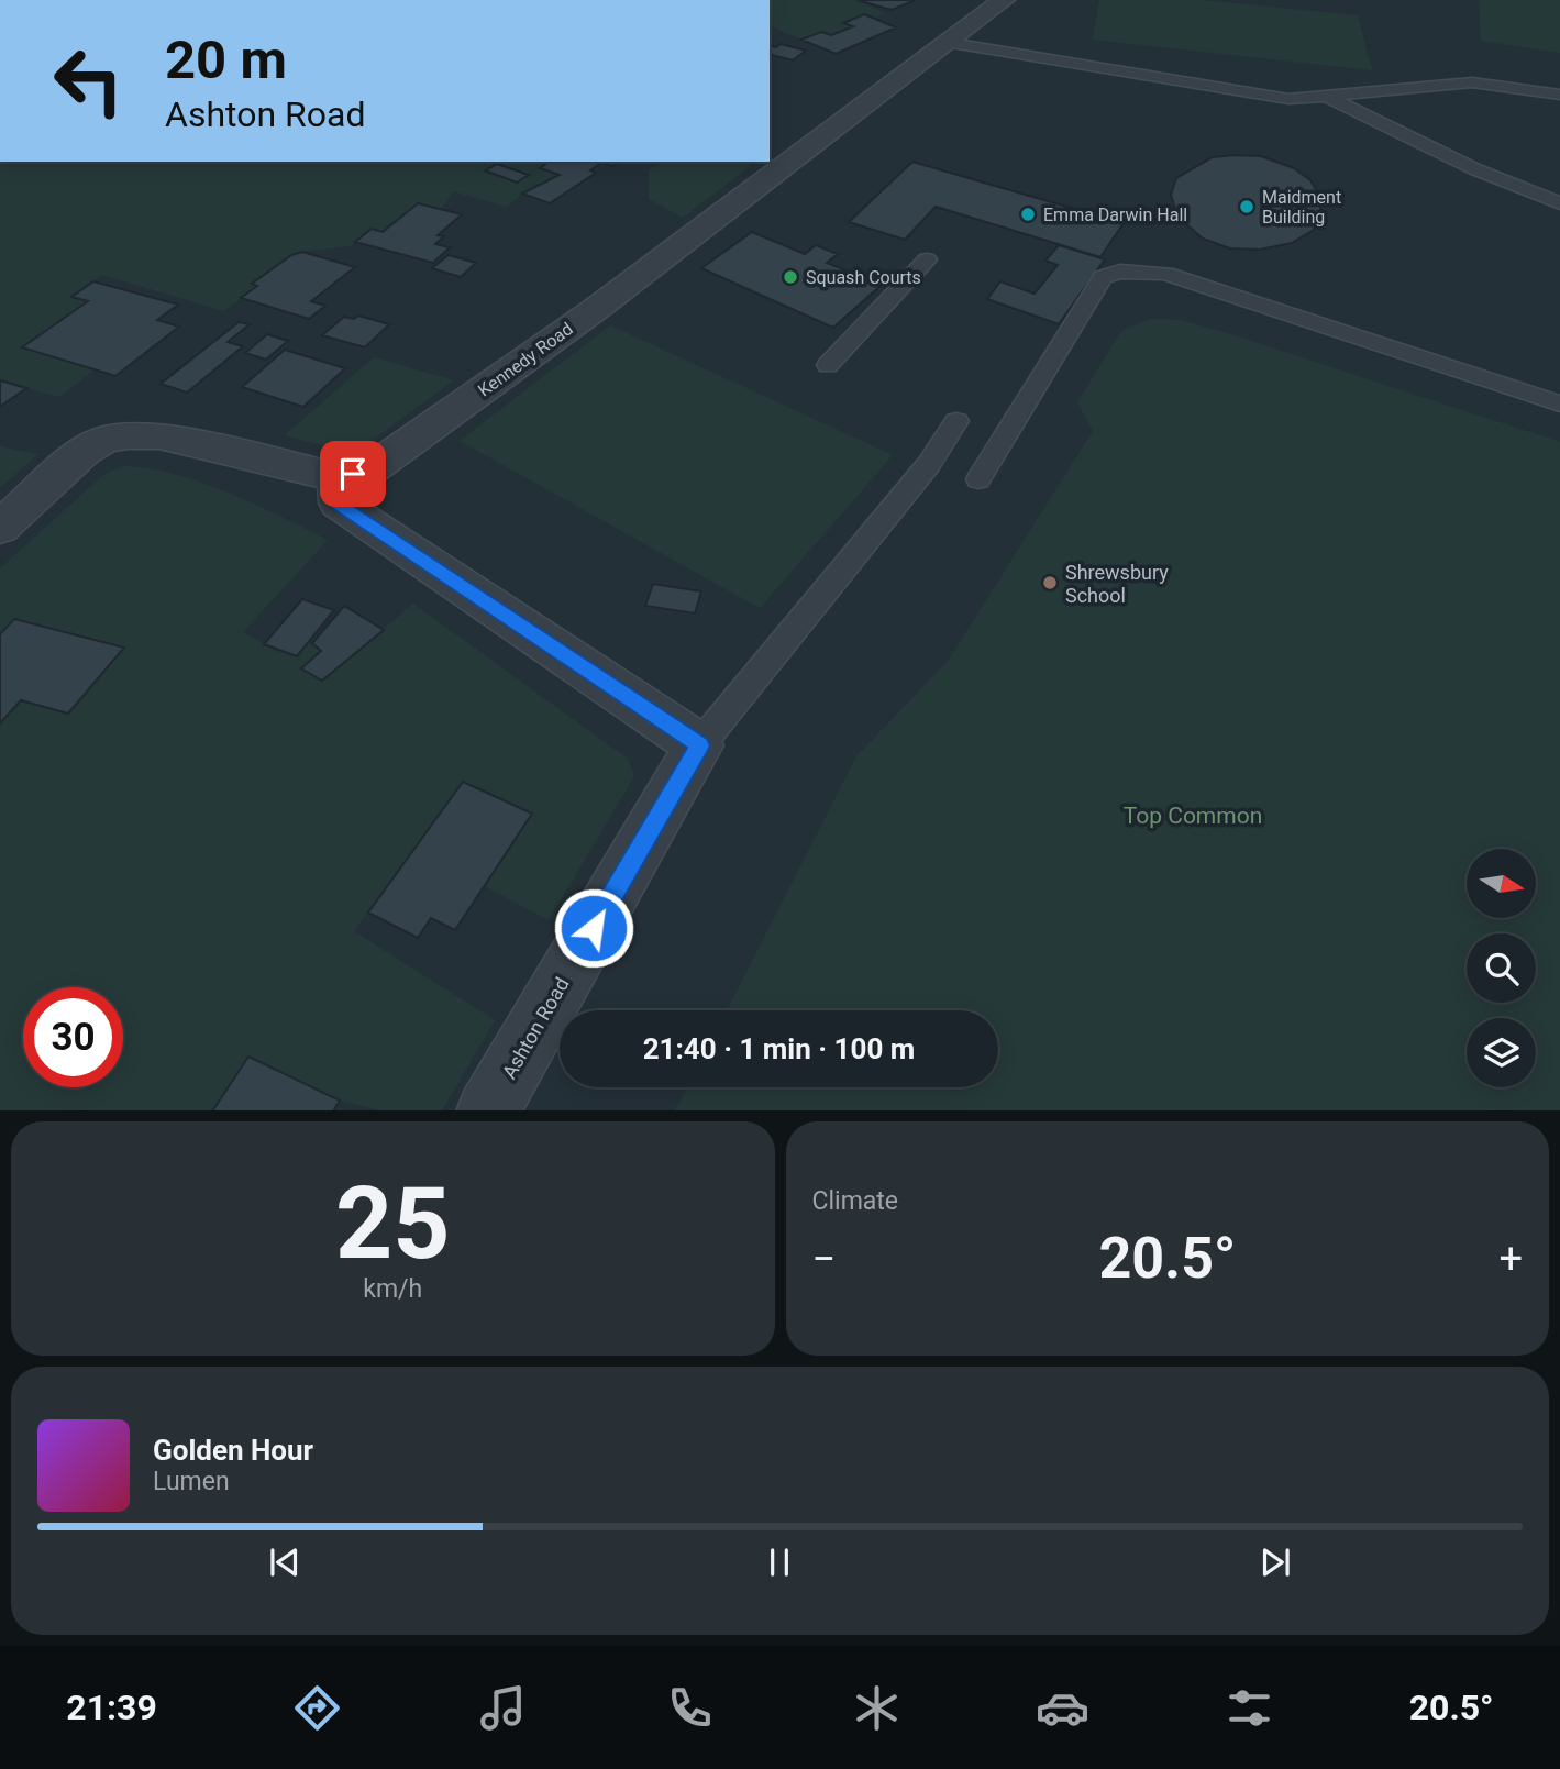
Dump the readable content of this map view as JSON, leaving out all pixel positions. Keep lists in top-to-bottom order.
{
  "streets": {
    "street": ["Kennedy Road", "Ashton Road"]
  },
  "parks": ["Top Common"],
  "places": [
    "Maidment Building",
    "Emma Darwin Hall",
    "Squash Courts",
    "Shrewsbury School"
  ],
  "north": "right",
  "page": {
    "turn": ["20 m", "Ashton Road"],
    "limit": "30",
    "trip": "21:40 · 1 min · 100 m",
    "tile": [
      ["25", "km/h"],
      "Climate"
    ],
    "heat": ["−", "20.5°", "+"],
    "song": ["Golden Hour", "Lumen"],
    "tabs": ["21:39", "20.5°"]
  }
}
